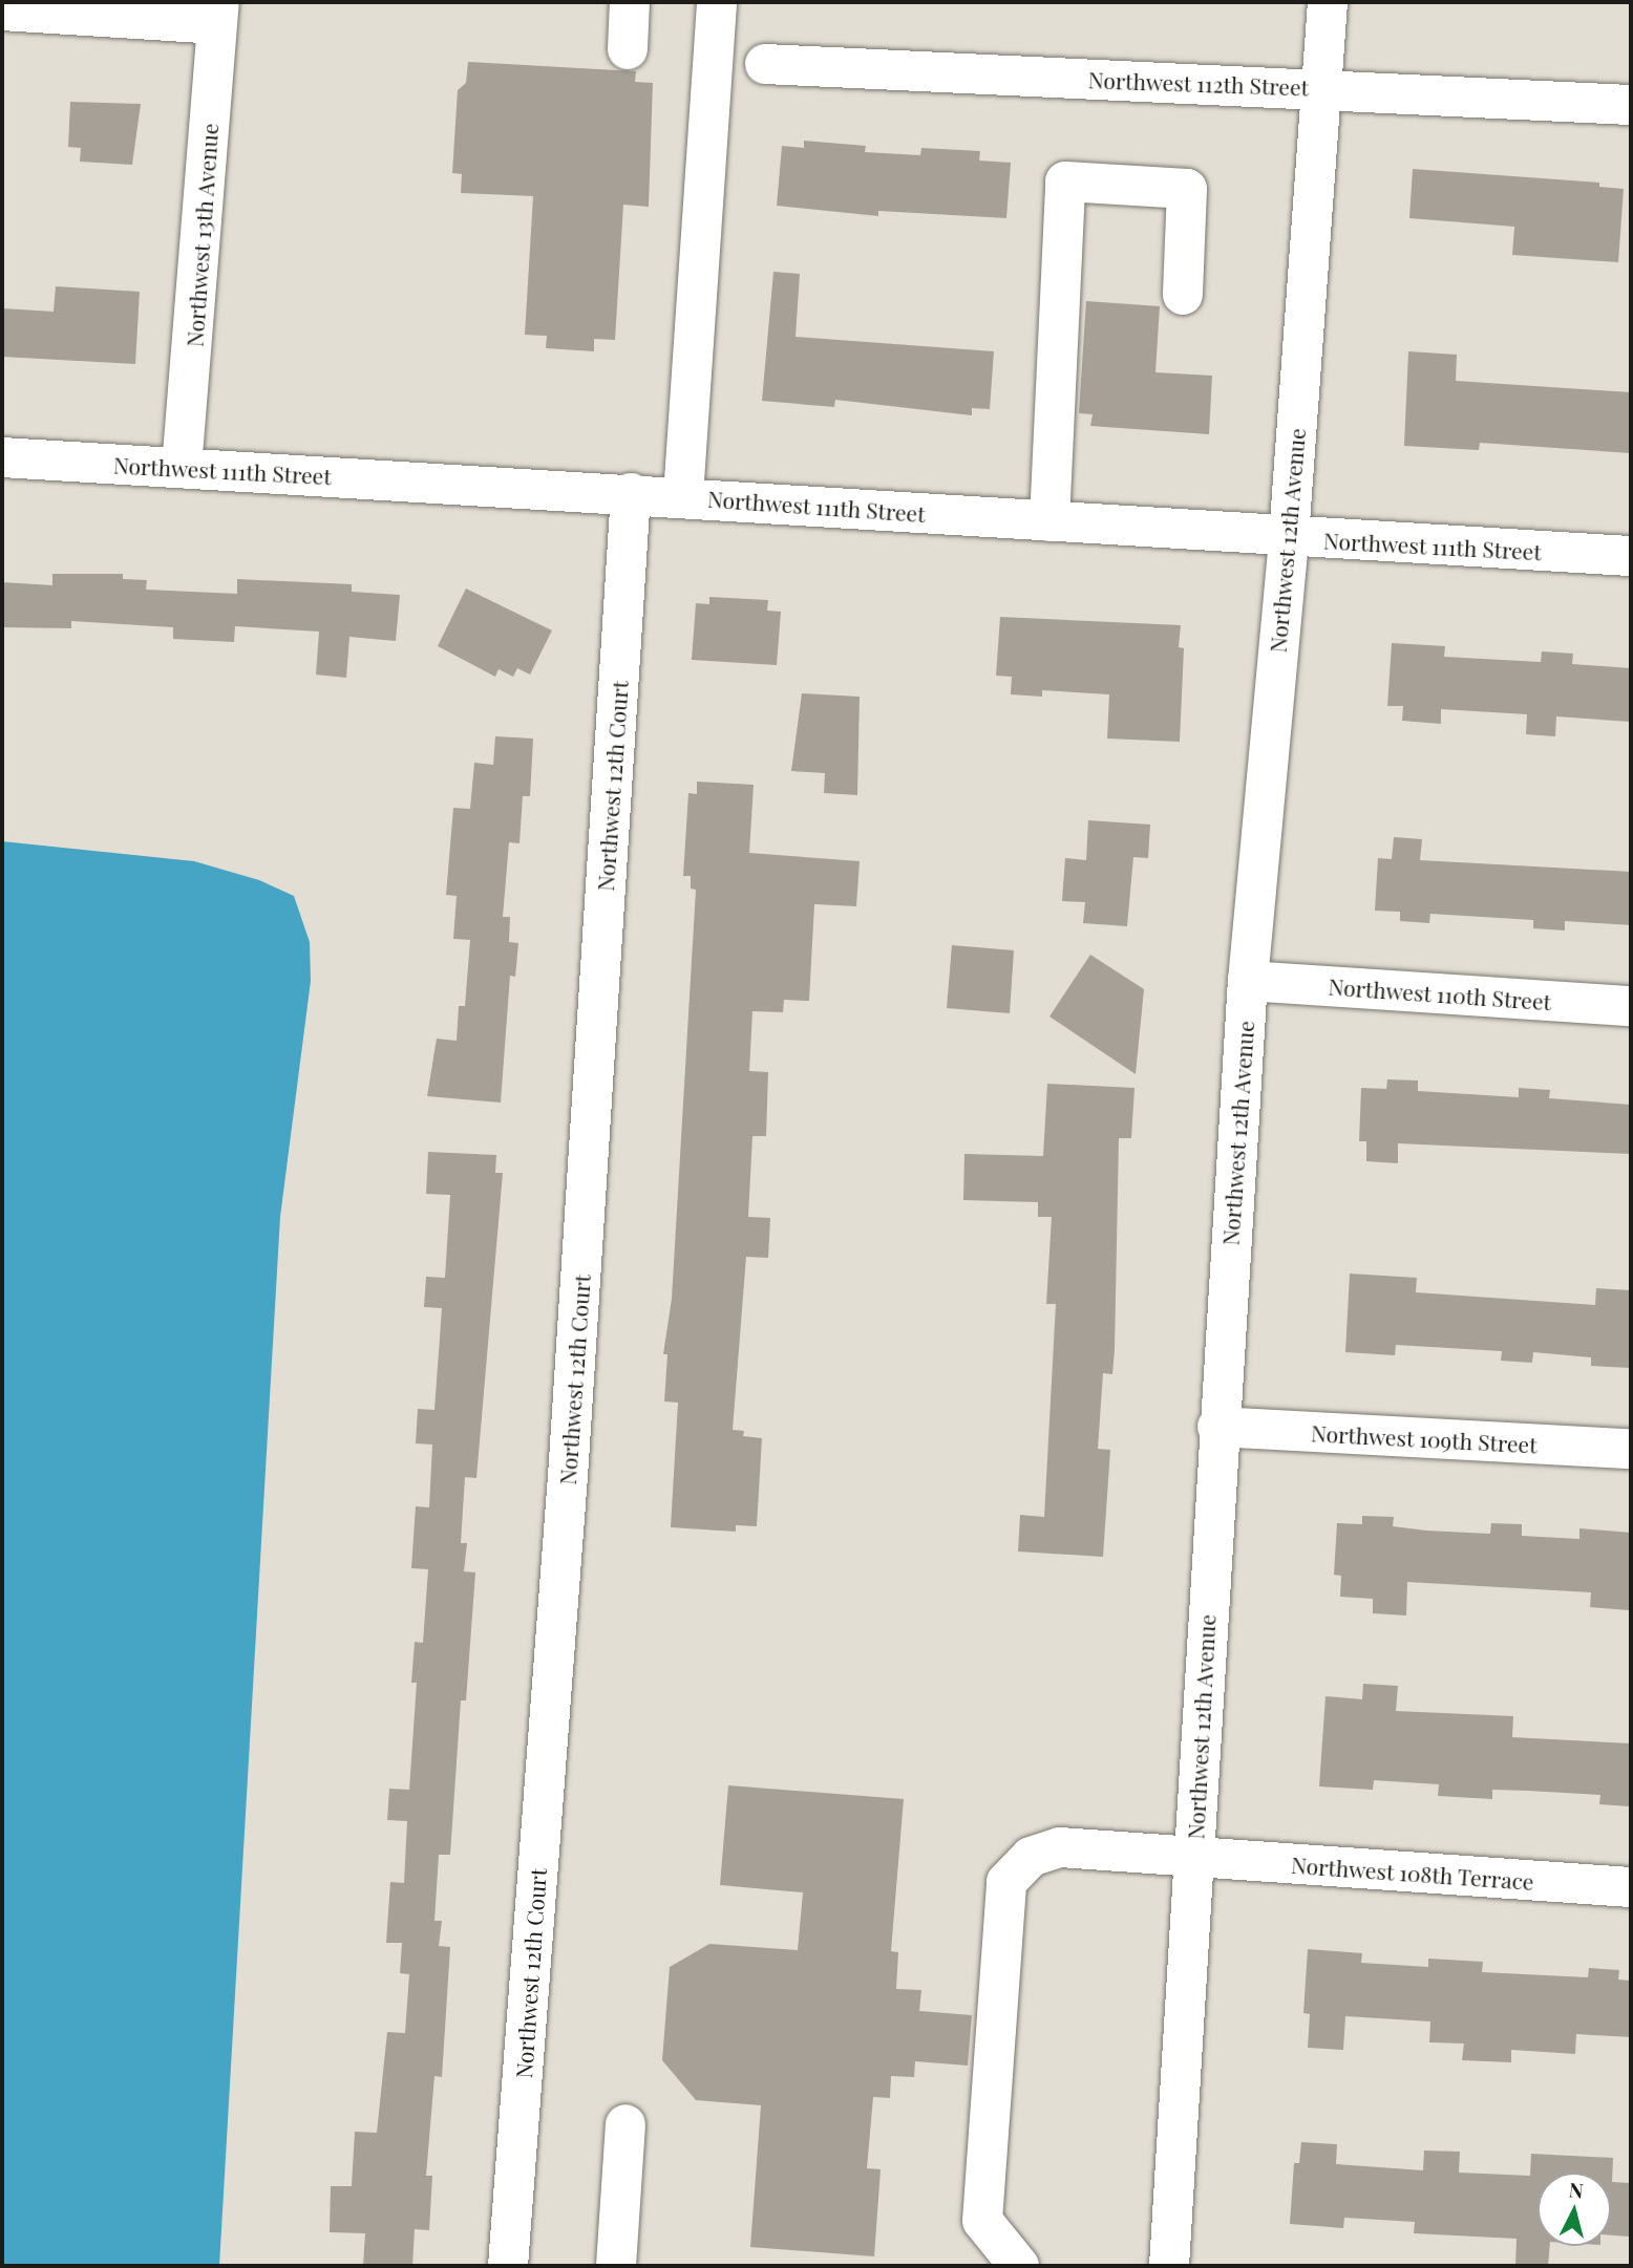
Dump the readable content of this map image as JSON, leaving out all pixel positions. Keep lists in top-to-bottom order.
{
  "streets": {
    "street": [
      "Northwest 112th Street",
      "Northwest 13th Avenue",
      "Northwest 111th Street",
      "Northwest 12th Avenue",
      "Northwest 12th Court",
      "Northwest 110th Street",
      "Northwest 109th Street",
      "Northwest 108th Terrace"
    ]
  },
  "crossings": [
    ["Northwest 112th Street", "Northwest 12th Avenue"],
    ["Northwest 13th Avenue", "Northwest 111th Street"],
    ["Northwest 111th Street", "Northwest 12th Avenue"],
    ["Northwest 111th Street", "Northwest 12th Court"],
    ["Northwest 12th Avenue", "Northwest 110th Street"],
    ["Northwest 12th Avenue", "Northwest 109th Street"],
    ["Northwest 12th Avenue", "Northwest 108th Terrace"]
  ],
  "north": "top"
}
